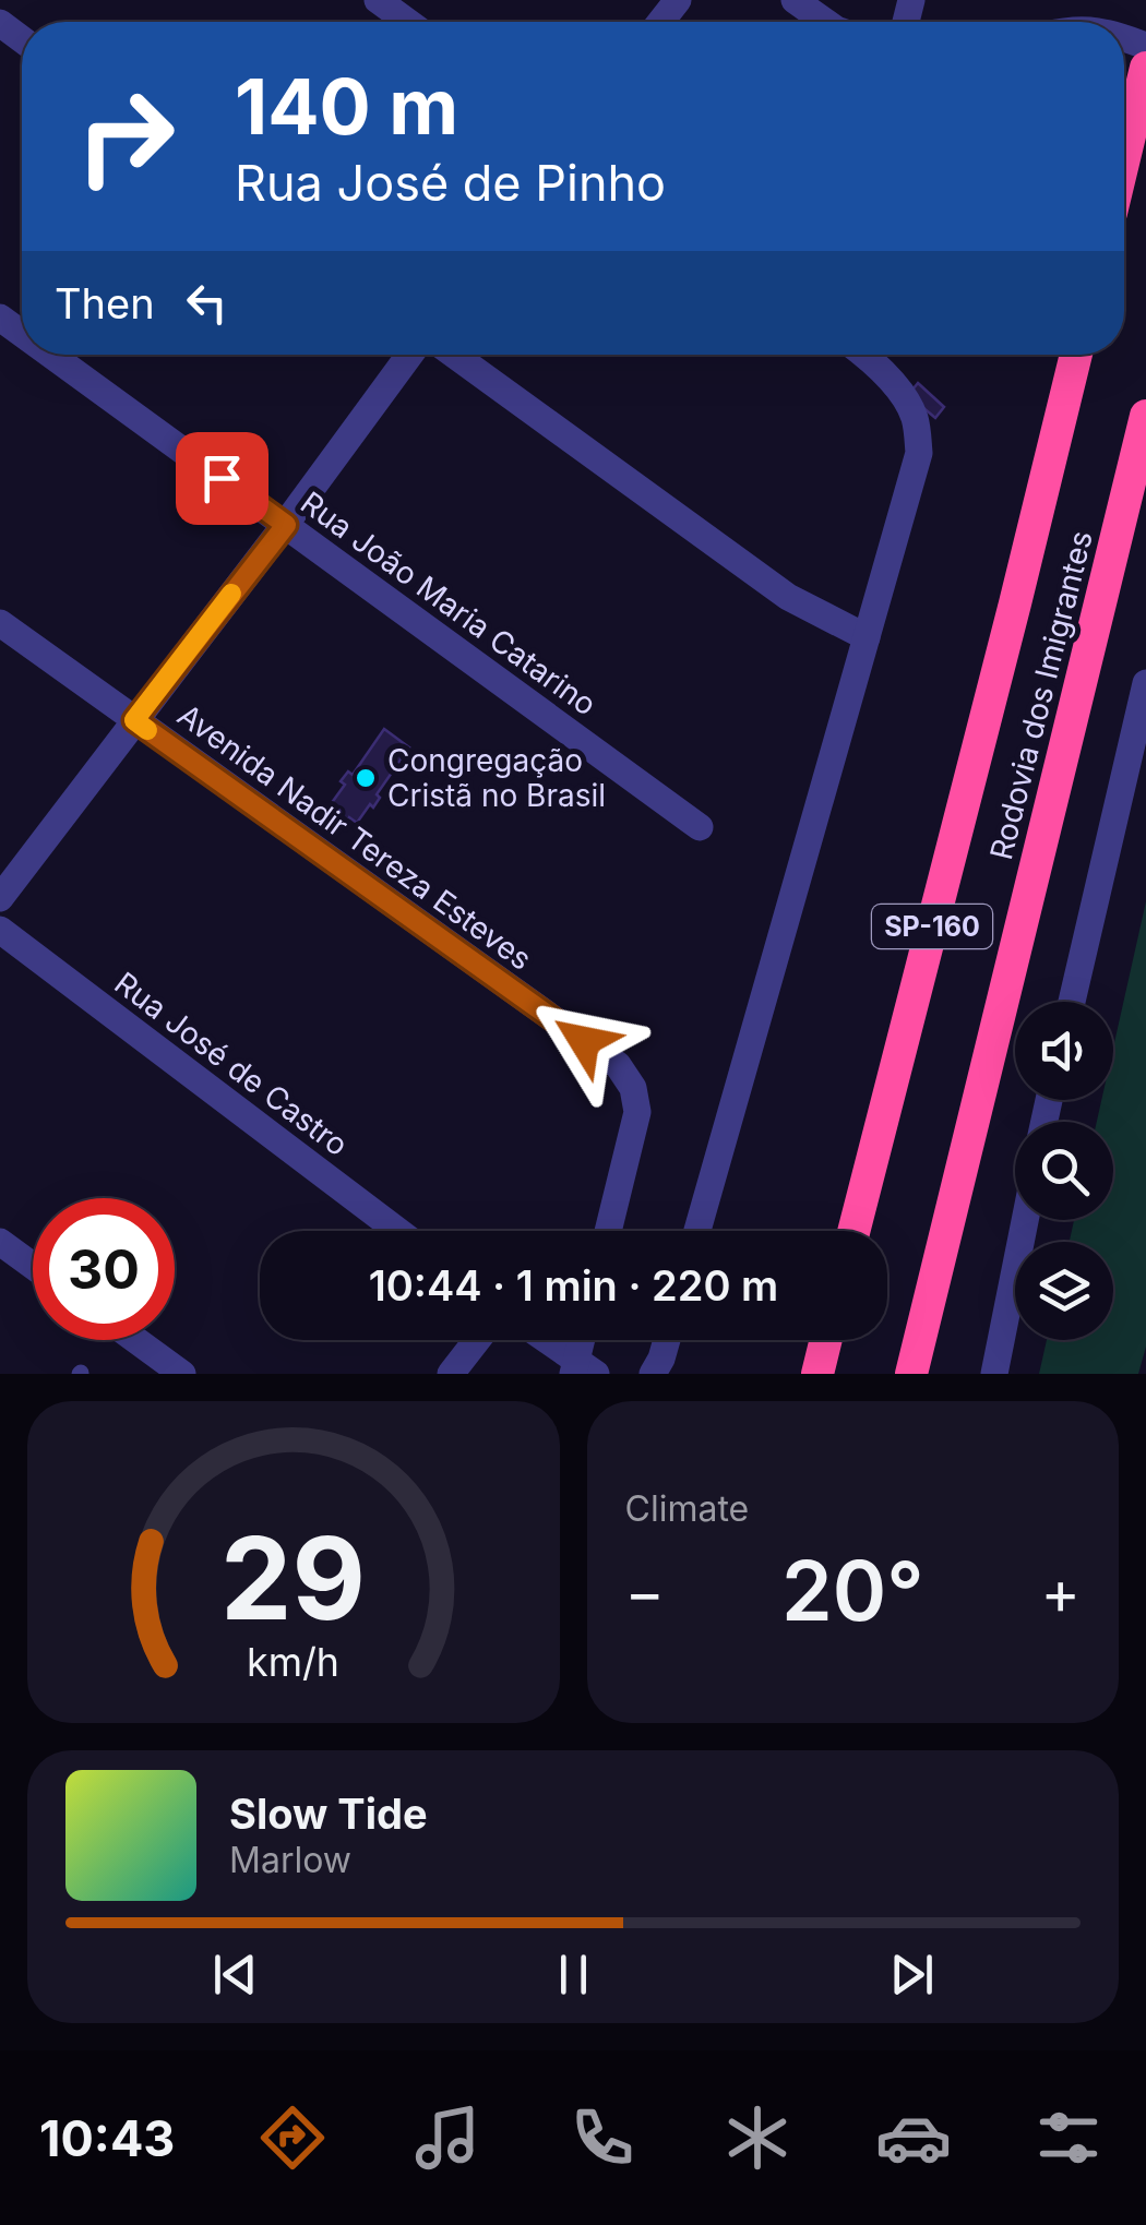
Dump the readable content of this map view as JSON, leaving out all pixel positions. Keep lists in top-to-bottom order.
{
  "streets": {
    "highway": ["Rodovia dos Imigrantes", "SP-160"],
    "street": ["Rua João Maria Catarino", "Avenida Nadir Tereza Esteves", "Rua José de Castro"]
  },
  "places": ["Congregação Cristã no Brasil"],
  "page": {
    "turn": ["140 m", "Rua José de Pinho"],
    "then": "Then",
    "limit": "30",
    "trip": "10:44 · 1 min · 220 m",
    "tile": "Climate",
    "heat": ["−", "20°", "+"],
    "song": ["Slow Tide", "Marlow"],
    "tabs": "10:43",
    "gauge": ["29", "km/h"]
  }
}
